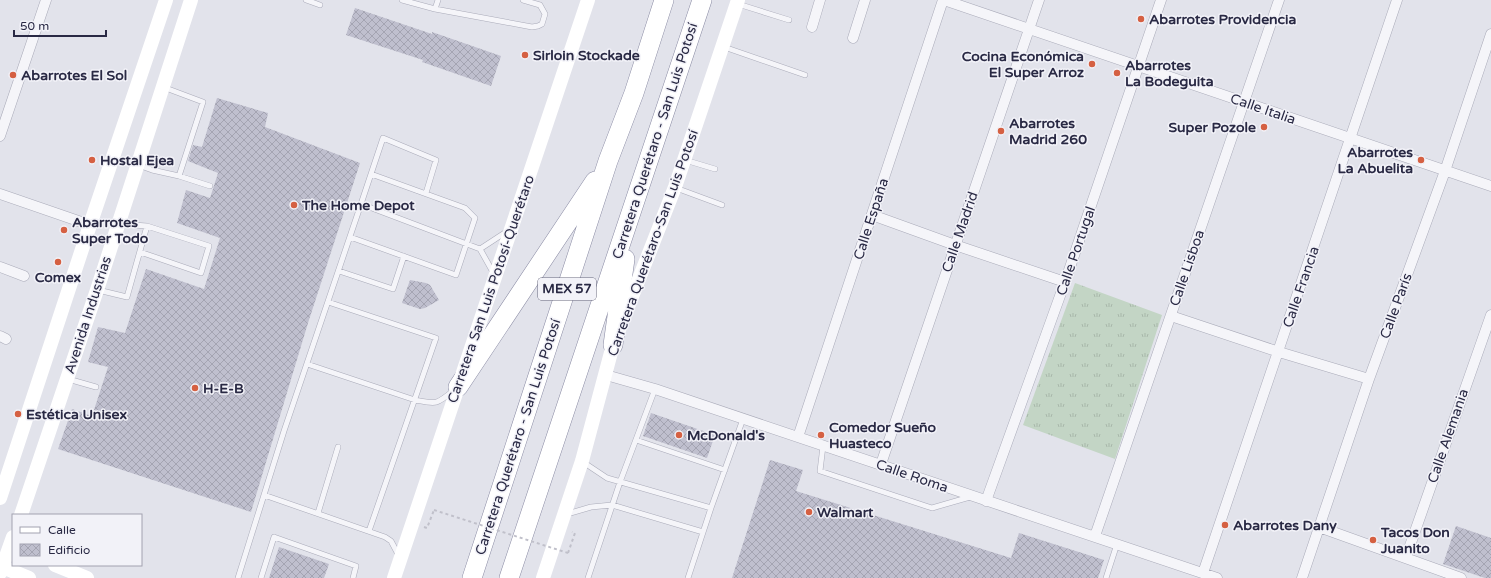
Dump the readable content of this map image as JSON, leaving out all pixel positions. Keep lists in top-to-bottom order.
{
  "streets": {
    "highway": ["Carretera Querétaro - San Luis Potosí", "MEX 57"],
    "main road": ["Carretera Querétaro-San Luis Potosí", "Carretera San Luis Potosí-Querétaro", "Avenida Industrias"],
    "street": [
      "Calle Italia",
      "Calle España",
      "Calle Madrid",
      "Calle Portugal",
      "Calle Lisboa",
      "Calle Francia",
      "Calle París",
      "Calle Alemania",
      "Calle Roma"
    ]
  },
  "crossings": [
    ["Calle Italia", "Calle España"],
    ["Calle Italia", "Calle Madrid"],
    ["Calle Italia", "Calle Portugal"],
    ["Calle Italia", "Calle Lisboa"],
    ["Calle Italia", "Calle Francia"],
    ["Calle Italia", "Calle París"],
    ["Calle España", "Calle Roma"],
    ["Calle Madrid", "Calle Roma"],
    ["Carretera Querétaro-San Luis Potosí", "Calle Roma"],
    ["Calle Portugal", "Calle Roma"],
    ["Calle Lisboa", "Calle Roma"],
    ["Calle Francia", "Calle Roma"]
  ],
  "places": [
    "Abarrotes Providencia",
    "Sirloin Stockade",
    "Cocina Económica El Super Arroz",
    "Abarrotes La Bodeguita",
    "Abarrotes El Sol",
    "Super Pozole",
    "Abarrotes Madrid 260",
    "Hostal Ejea",
    "Abarrotes La Abuelita",
    "The Home Depot",
    "Abarrotes Super Todo",
    "Comex",
    "H-E-B",
    "Estética Unisex",
    "McDonald's",
    "Comedor Sueño Huasteco",
    "Walmart",
    "Abarrotes Dany",
    "Tacos Don Juanito"
  ],
  "legend": ["Calle", "Edificio"],
  "scale_bar": "50 m"
}
